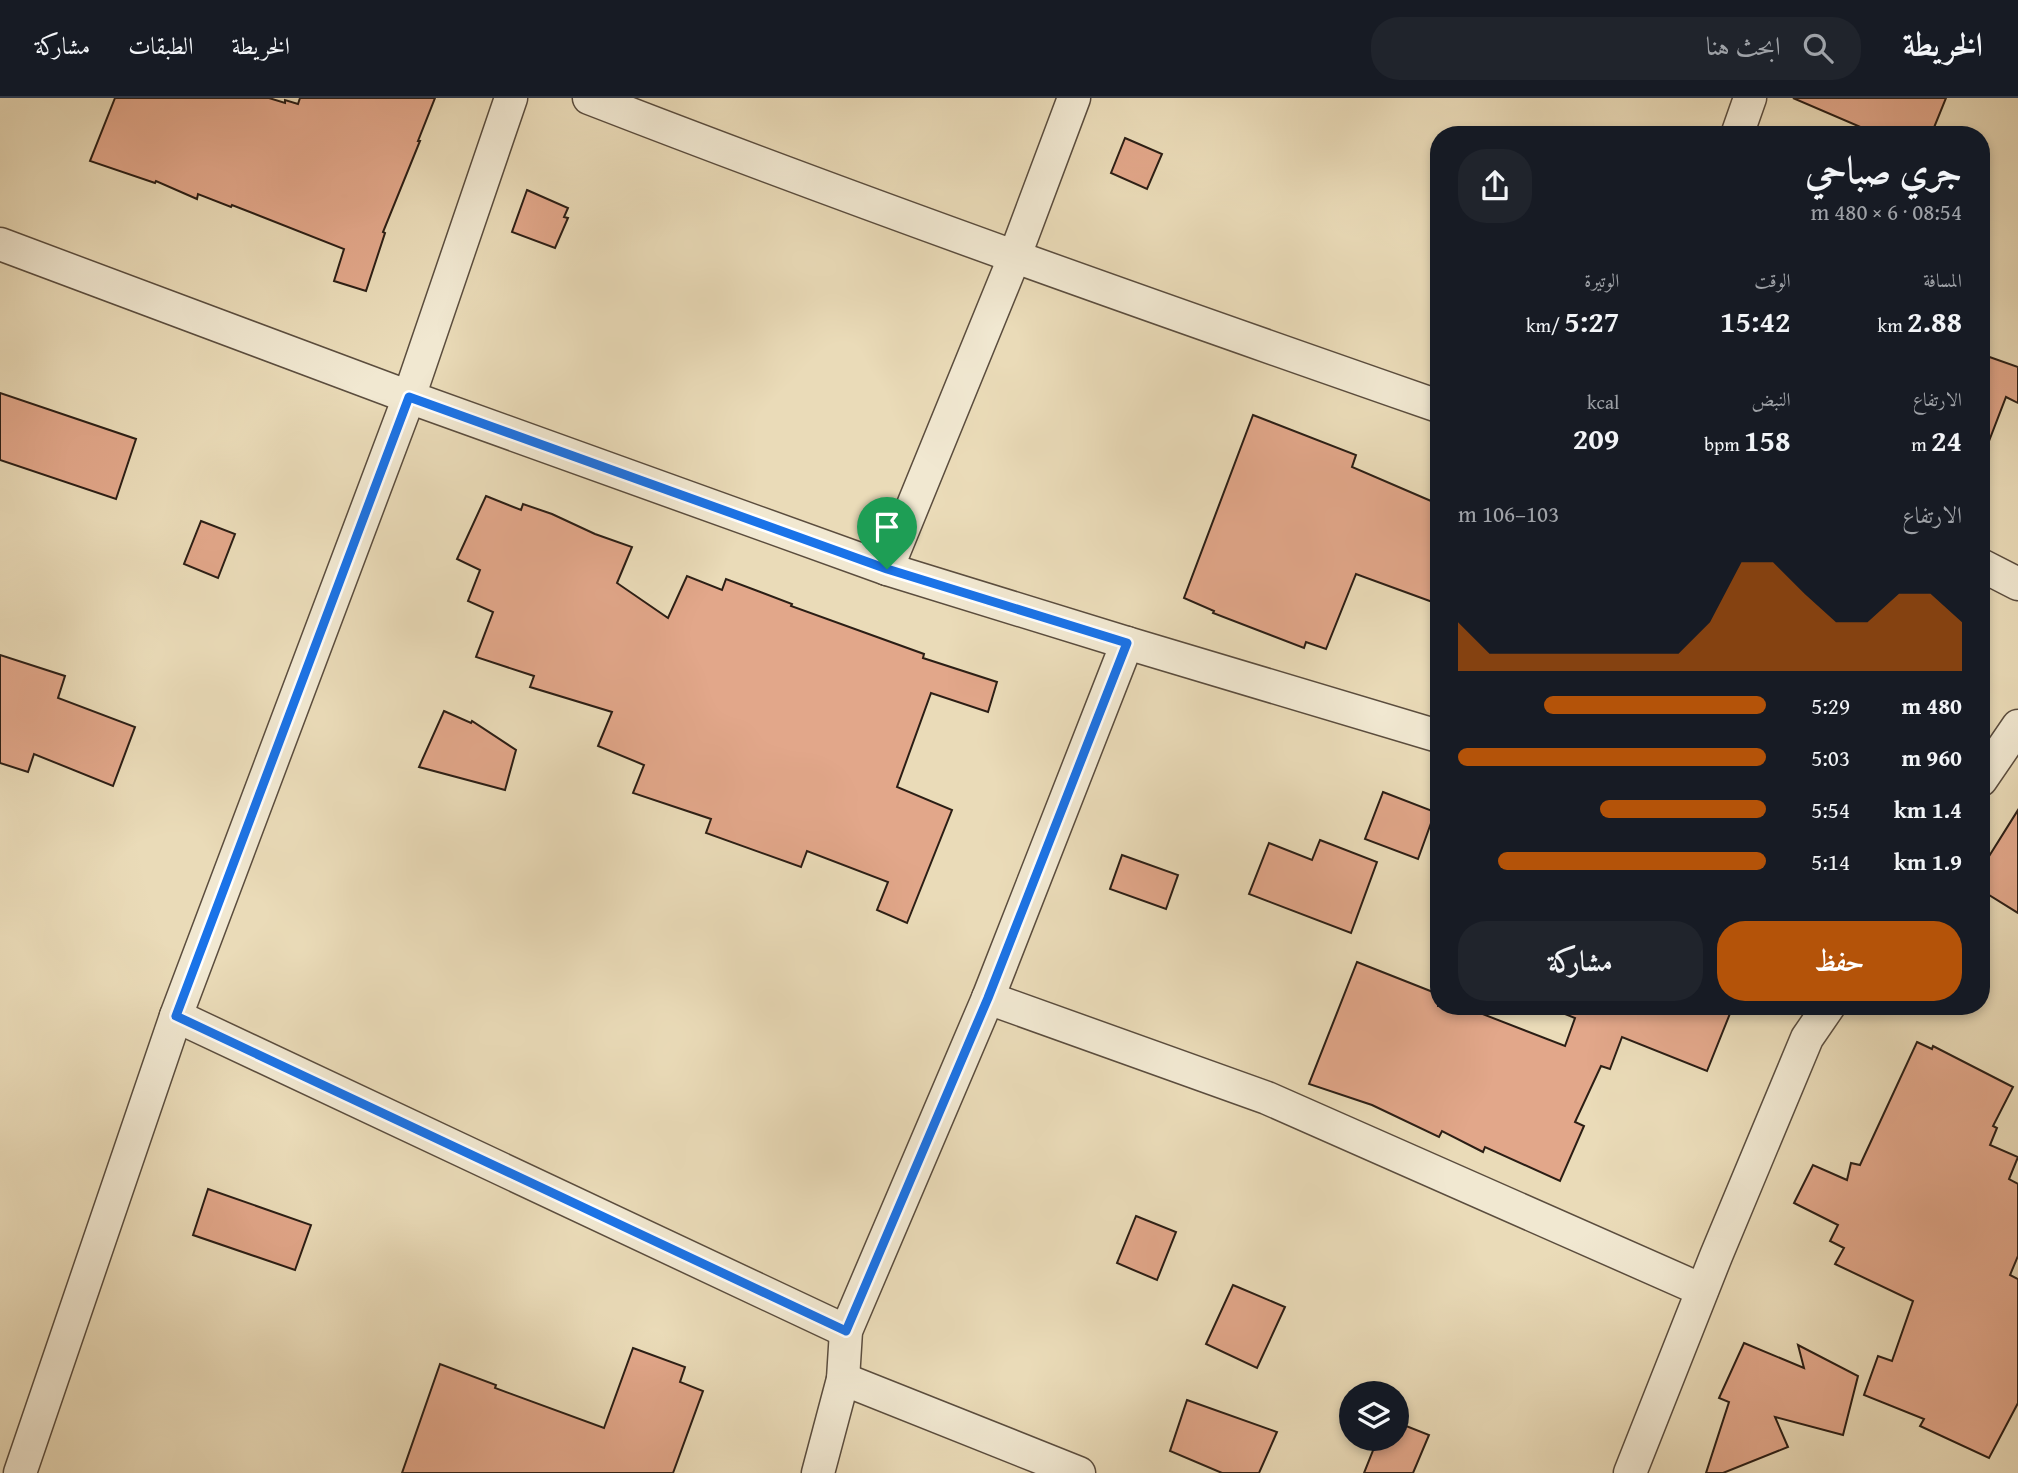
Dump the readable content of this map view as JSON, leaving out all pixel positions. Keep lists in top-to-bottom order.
{
  "page": {
    "header": "الخريطة",
    "search": "ابحث هنا",
    "nav": ["الخريطة", "الطبقات", "مشاركة"],
    "heading": ["جري صباحي", "08:54 · 6 × 480 m"],
    "stats": [
      ["المسافة", "2.88 km"],
      ["الوقت", "15:42"],
      ["الوتيرة", "5:27 /km"],
      ["الارتفاع", "24 m"],
      ["النبض", "158 bpm"],
      ["kcal", "209"]
    ],
    "chart": ["الارتفاع", "103–106 m"],
    "list": [
      {
        "name": "480 m",
        "note": "5:29"
      },
      {
        "name": "960 m",
        "note": "5:03"
      },
      {
        "name": "1.4 km",
        "note": "5:54"
      },
      {
        "name": "1.9 km",
        "note": "5:14"
      }
    ],
    "buttons": ["حفظ", "مشاركة"]
  }
}
